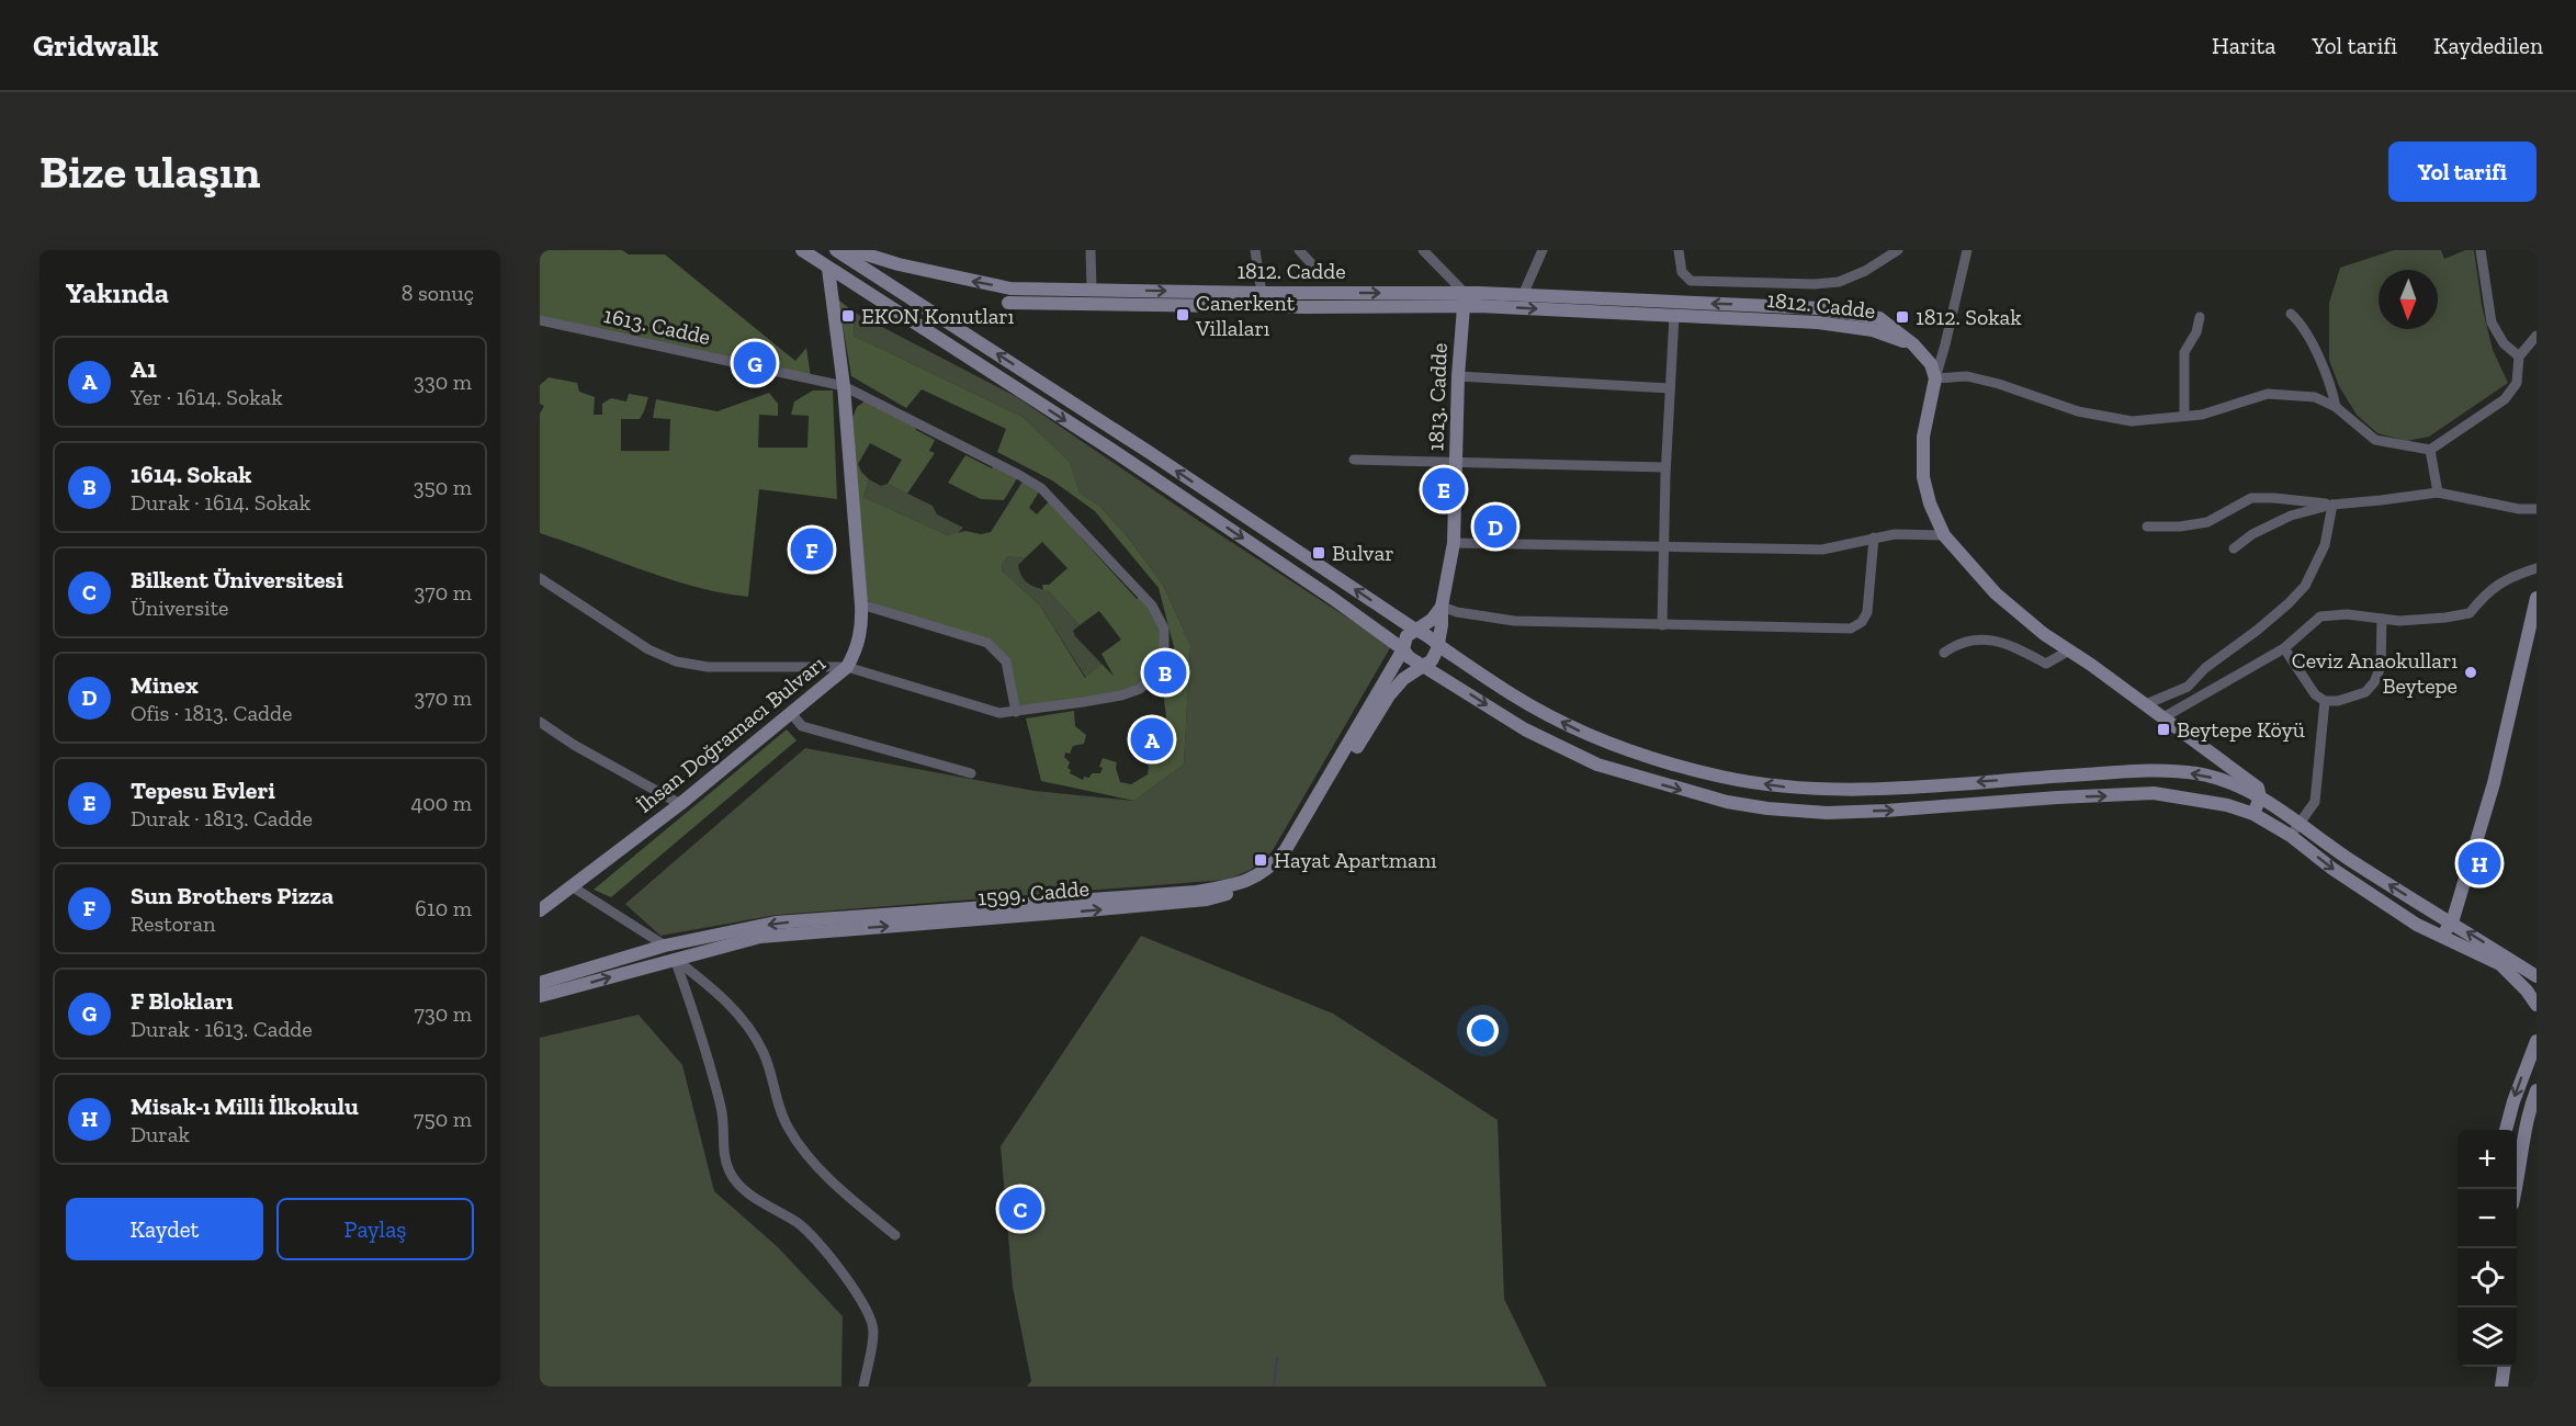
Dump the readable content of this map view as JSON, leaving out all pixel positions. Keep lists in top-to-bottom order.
{
  "streets": {
    "street": [
      "1812. Cadde",
      "1613. Cadde",
      "1813. Cadde",
      "İhsan Doğramacı Bulvarı",
      "1599. Cadde"
    ]
  },
  "crossings": [
    ["1812. Cadde", "1813. Cadde"],
    ["1613. Cadde", "İhsan Doğramacı Bulvarı"],
    ["1813. Cadde", "1599. Cadde"]
  ],
  "places": {
    "transit": [
      "Canerkent Villaları",
      "EKON Konutları",
      "1812. Sokak",
      "Bulvar",
      "Beytepe Köyü",
      "Hayat Apartmanı"
    ],
    "other": ["Ceviz Anaokulları Beytepe"]
  },
  "north": "bottom",
  "page": {
    "header": "Gridwalk",
    "nav": ["Harita", "Yol tarifi", "Kaydedilen"],
    "buttons": [
      "Yol tarifi",
      ["Kaydet", "Paylaş"]
    ],
    "title": "Bize ulaşın",
    "heading": ["Yakında", "8 sonuç"],
    "list": [
      {
        "mark": "A",
        "name": "A1",
        "note": "Yer · 1614. Sokak",
        "value": "330 m"
      },
      {
        "mark": "B",
        "name": "1614. Sokak",
        "note": "Durak · 1614. Sokak",
        "value": "350 m"
      },
      {
        "mark": "C",
        "name": "Bilkent Üniversitesi",
        "note": "Üniversite",
        "value": "370 m"
      },
      {
        "mark": "D",
        "name": "Minex",
        "note": "Ofis · 1813. Cadde",
        "value": "370 m"
      },
      {
        "mark": "E",
        "name": "Tepesu Evleri",
        "note": "Durak · 1813. Cadde",
        "value": "400 m"
      },
      {
        "mark": "F",
        "name": "Sun Brothers Pizza",
        "note": "Restoran",
        "value": "610 m"
      },
      {
        "mark": "G",
        "name": "F Blokları",
        "note": "Durak · 1613. Cadde",
        "value": "730 m"
      },
      {
        "mark": "H",
        "name": "Misak-ı Milli İlkokulu",
        "note": "Durak",
        "value": "750 m"
      }
    ],
    "pins": [
      "G",
      "E",
      "D",
      "F",
      "B",
      "A",
      "H",
      "C"
    ],
    "map_buttons": ["+", "−"]
  }
}
